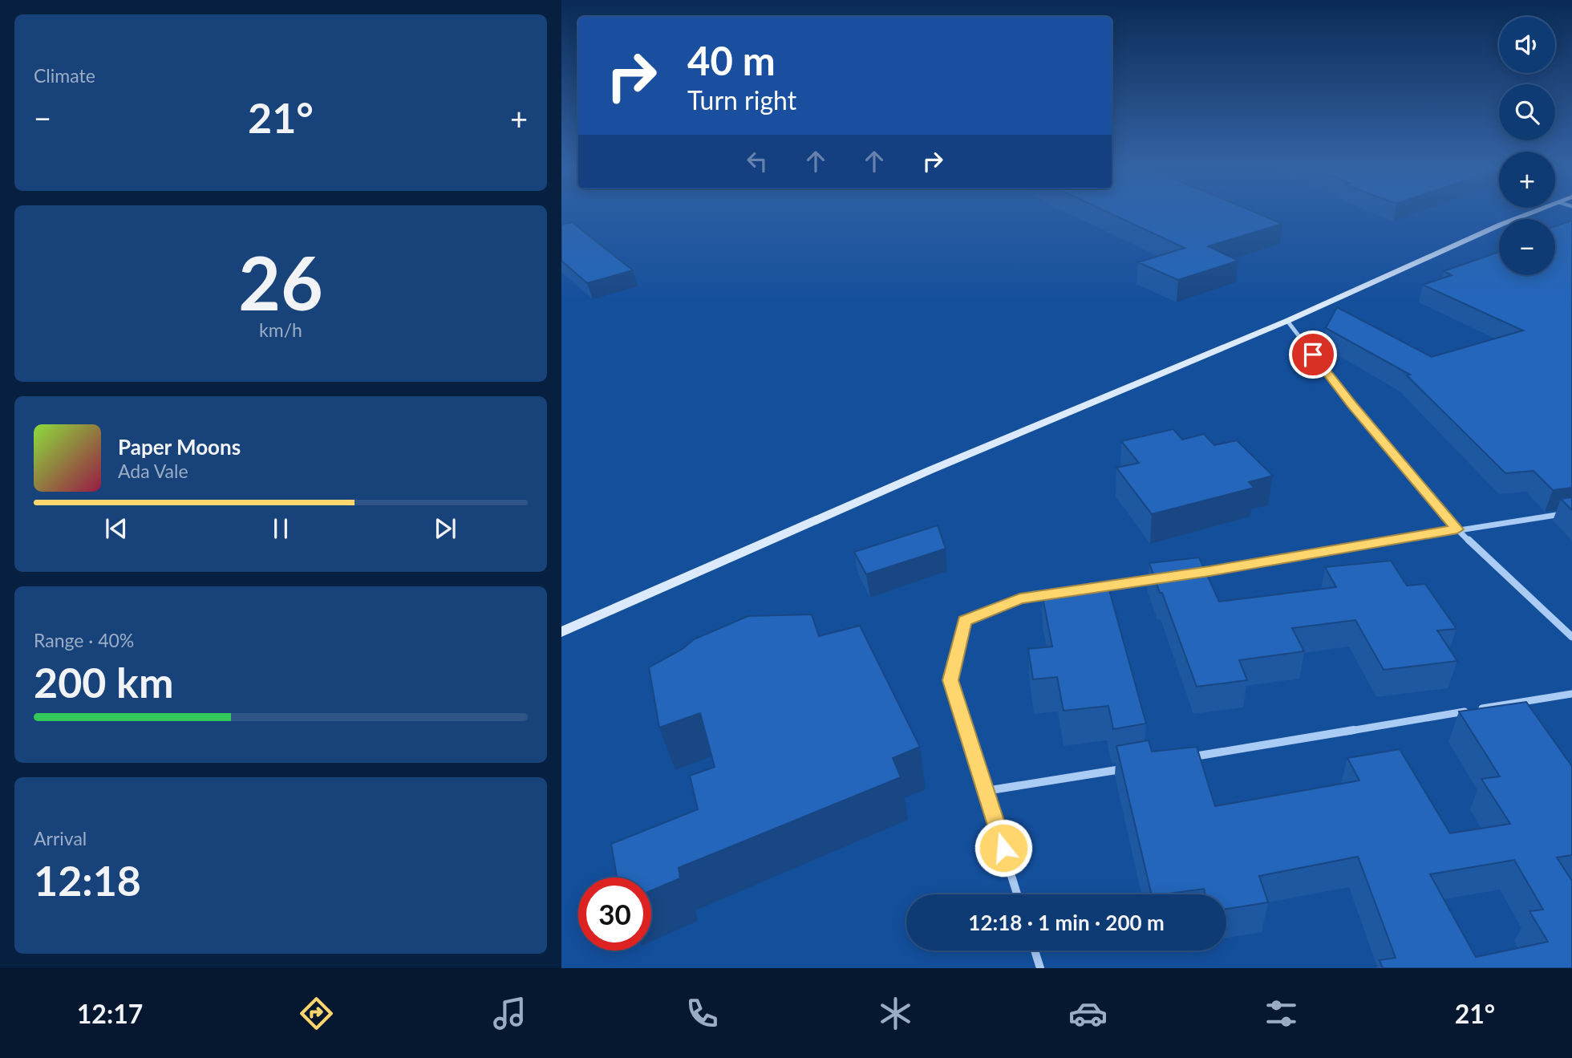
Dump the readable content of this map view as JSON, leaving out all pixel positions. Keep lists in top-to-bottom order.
{
  "page": {
    "tile": [
      "Climate",
      ["26", "km/h"],
      ["Range · 40%", "200 km"],
      ["Arrival", "12:18"]
    ],
    "map_buttons": ["+", "−"],
    "turn": ["40 m", "Turn right"],
    "heat": ["−", "21°", "+"],
    "song": ["Paper Moons", "Ada Vale"],
    "limit": "30",
    "trip": "12:18 · 1 min · 200 m",
    "tabs": ["12:17", "21°"]
  }
}
